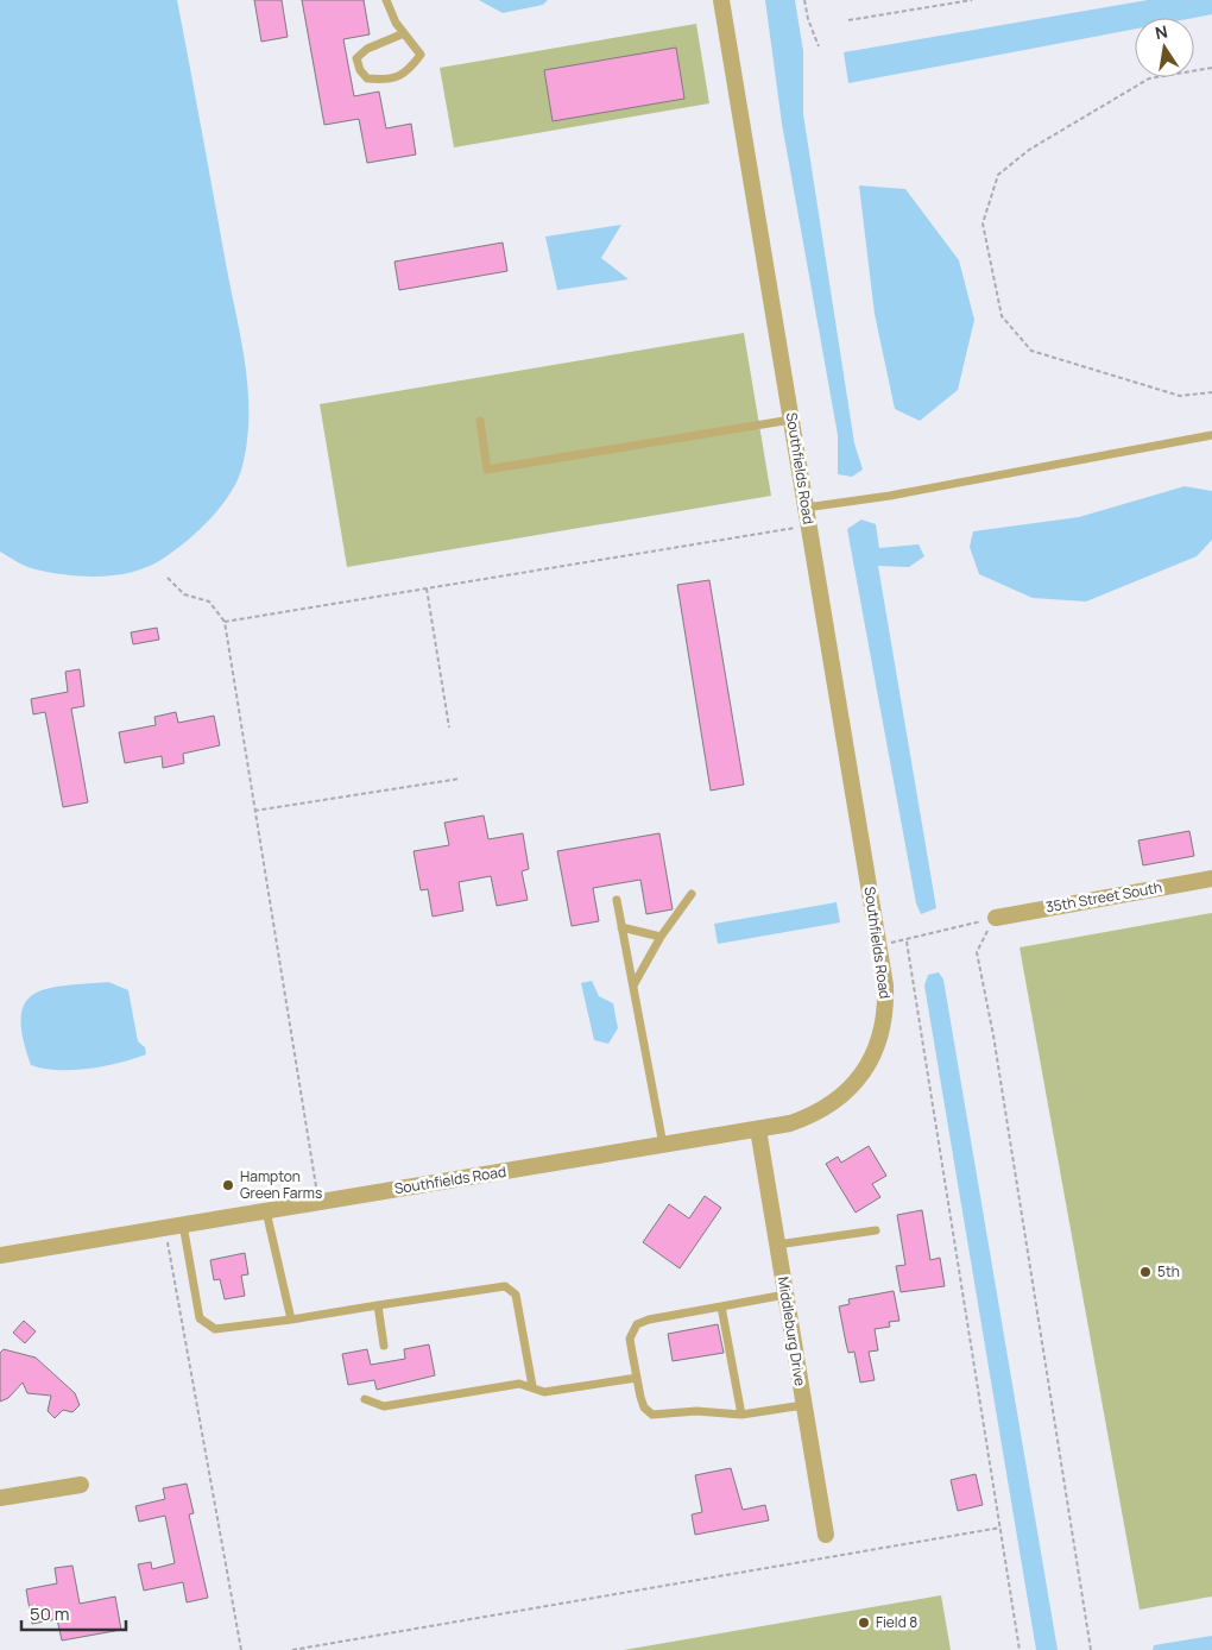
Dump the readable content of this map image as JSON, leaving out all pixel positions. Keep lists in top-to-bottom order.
{
  "streets": {
    "street": ["Southfields Road", "35th Street South", "Middleburg Drive"]
  },
  "crossings": [
    ["Southfields Road", "Middleburg Drive"]
  ],
  "places": ["Hampton Green Farms", "5th", "Field 8"],
  "scale_bar": "50 m",
  "north": "top"
}
